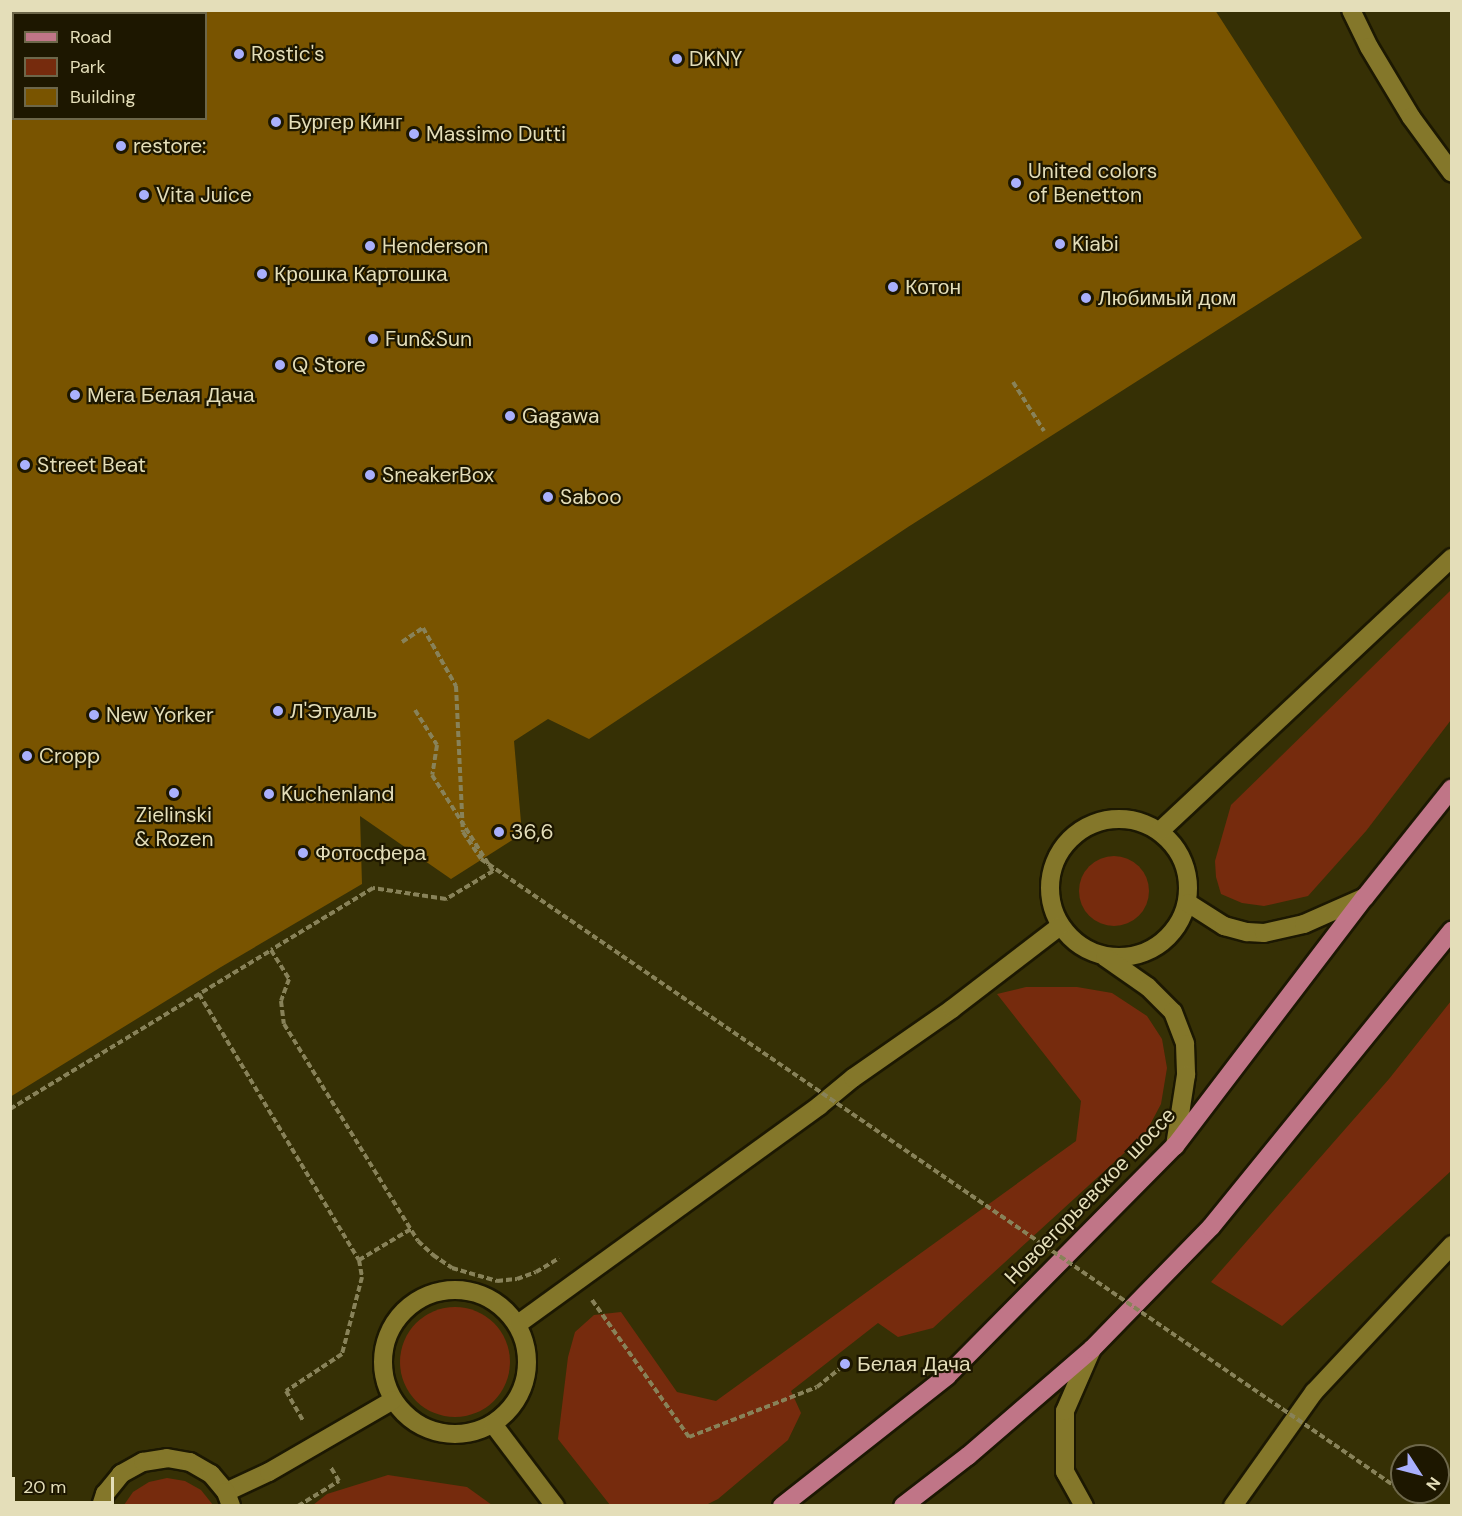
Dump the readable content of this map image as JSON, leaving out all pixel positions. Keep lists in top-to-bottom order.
{
  "streets": {
    "main road": ["Новоегорьевское шоссе"]
  },
  "places": [
    "Rostic's",
    "DKNY",
    "Бургер Кинг",
    "Massimo Dutti",
    "restore:",
    "United colors of Benetton",
    "Vita Juice",
    "Kiabi",
    "Henderson",
    "Крошка Картошка",
    "Котон",
    "Любимый дом",
    "Fun&Sun",
    "Q Store",
    "Мега Белая Дача",
    "Gagawa",
    "Street Beat",
    "SneakerBox",
    "Saboo",
    "Л'Этуаль",
    "New Yorker",
    "Cropp",
    "Zielinski & Rozen",
    "Kuchenland",
    "36,6",
    "Фотосфера",
    "Белая Дача"
  ],
  "legend": ["Road", "Park", "Building"],
  "scale_bar": "20 m",
  "north": "bottom right"
}
